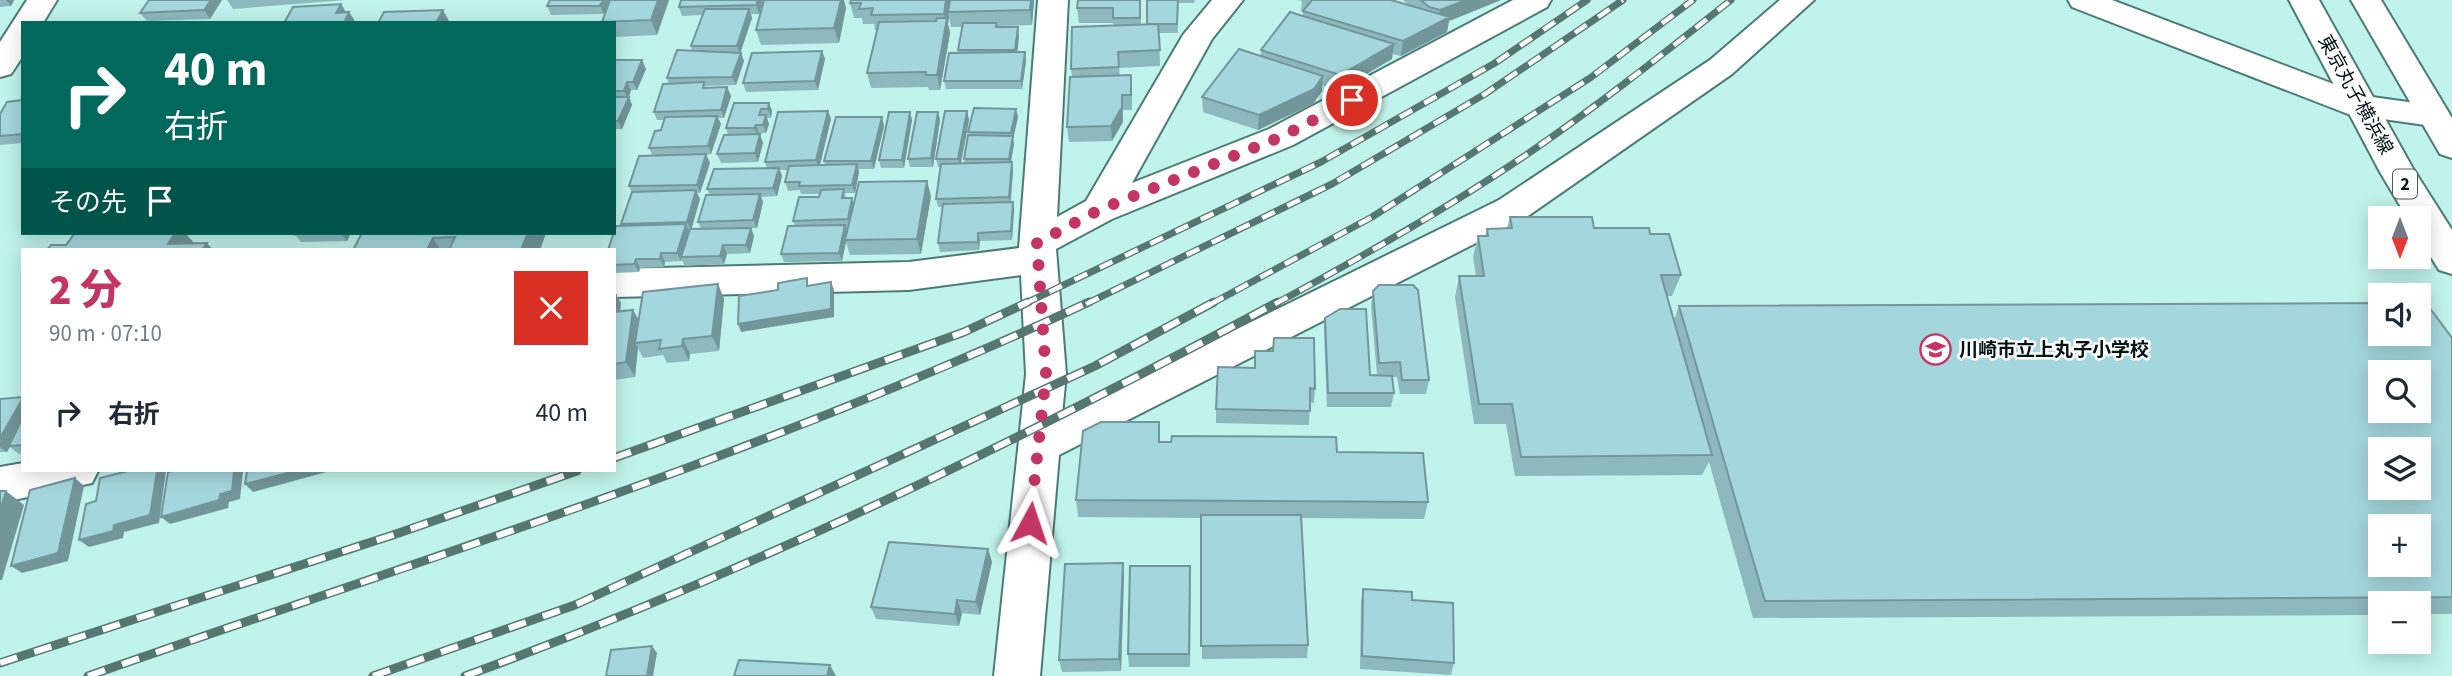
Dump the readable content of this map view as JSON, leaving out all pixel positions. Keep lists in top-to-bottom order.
{
  "streets": {
    "street": ["東京丸子横浜線", "2"]
  },
  "places": {
    "school or university": ["川崎市立上丸子小学校"]
  },
  "north": "bottom",
  "page": {
    "turn": ["40 m", "右折"],
    "then": "その先",
    "map_buttons": ["+", "−"],
    "heading": ["2 分", "90 m · 07:10"],
    "list": [
      {
        "name": "右折",
        "value": "40 m"
      }
    ]
  }
}
